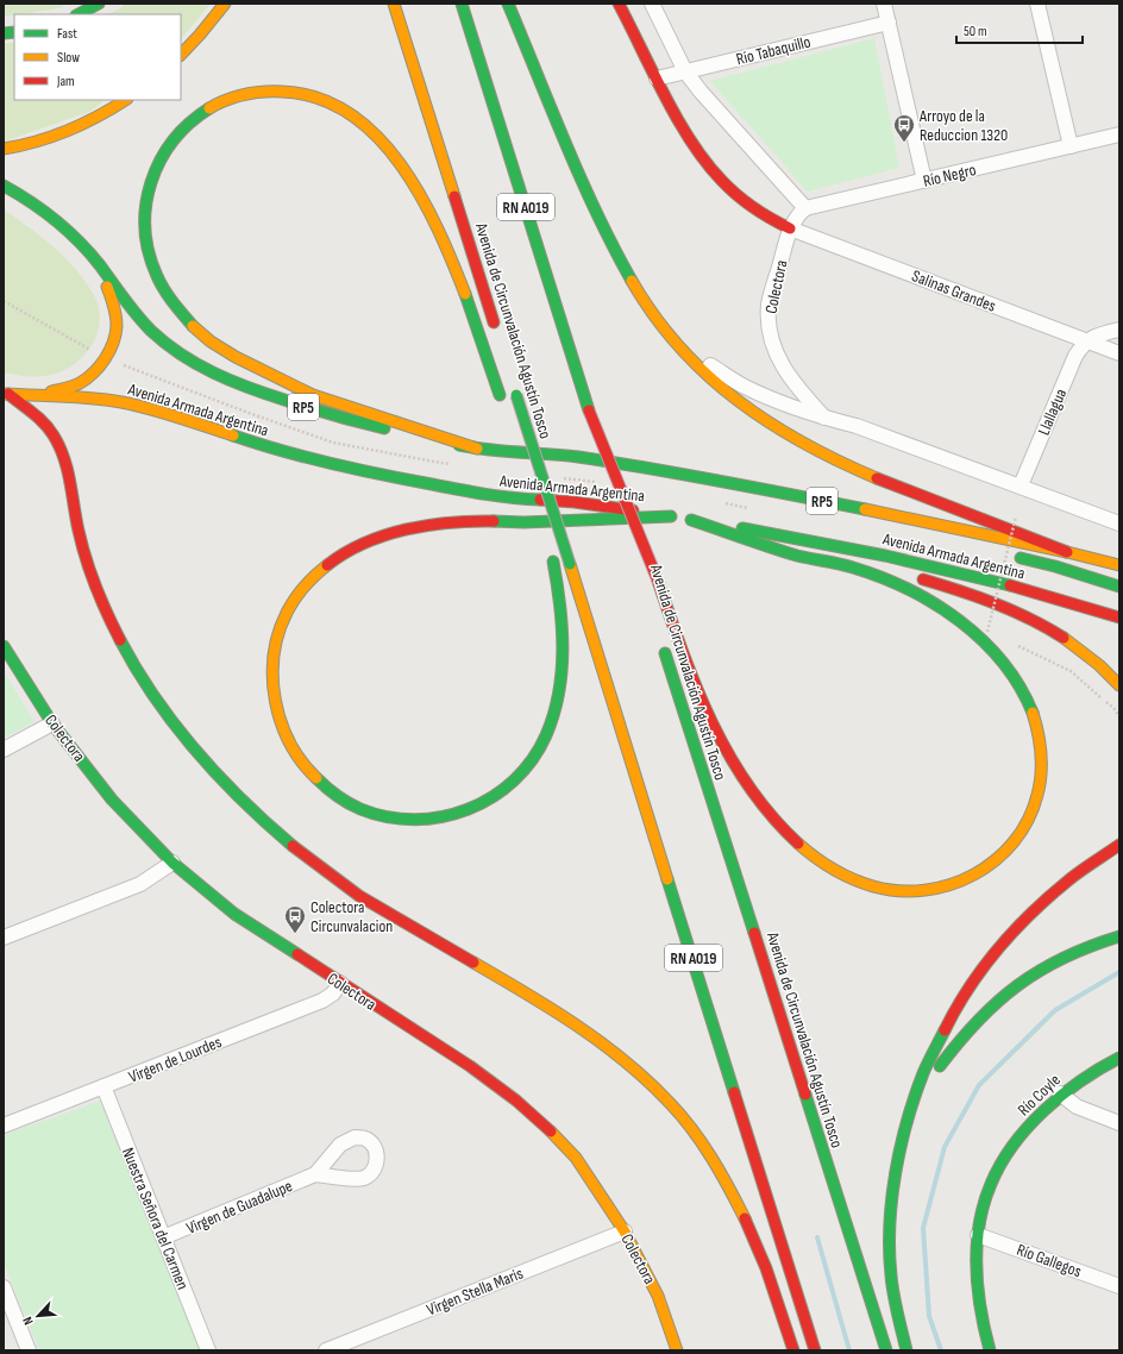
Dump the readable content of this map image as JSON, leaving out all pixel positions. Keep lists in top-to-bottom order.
{
  "streets": {
    "main road": [
      "RN A019",
      "Colectora",
      "Avenida de Circunvalación Agustín Tosco",
      "RP5",
      "Avenida Armada Argentina",
      "Río Coyle"
    ],
    "street": [
      "Río Tabaquillo",
      "Río Negro",
      "Salinas Grandes",
      "Llallagua",
      "Virgen de Lourdes",
      "Virgen de Guadalupe",
      "Nuestra Señora del Carmen",
      "Río Gallegos",
      "Virgen Stella Maris"
    ]
  },
  "crossings": [
    ["Colectora", "Salinas Grandes"],
    ["Colectora", "Virgen de Lourdes"],
    ["Colectora", "Virgen Stella Maris"],
    ["Salinas Grandes", "Llallagua"],
    ["Virgen de Lourdes", "Nuestra Señora del Carmen"],
    ["Río Coyle", "Río Gallegos"],
    ["Virgen de Guadalupe", "Nuestra Señora del Carmen"]
  ],
  "places": {
    "bus stop": ["Arroyo de la Reduccion 1320", "Colectora Circunvalacion"]
  },
  "legend": ["Fast", "Slow", "Jam"],
  "scale_bar": "50 m",
  "north": "bottom left"
}
